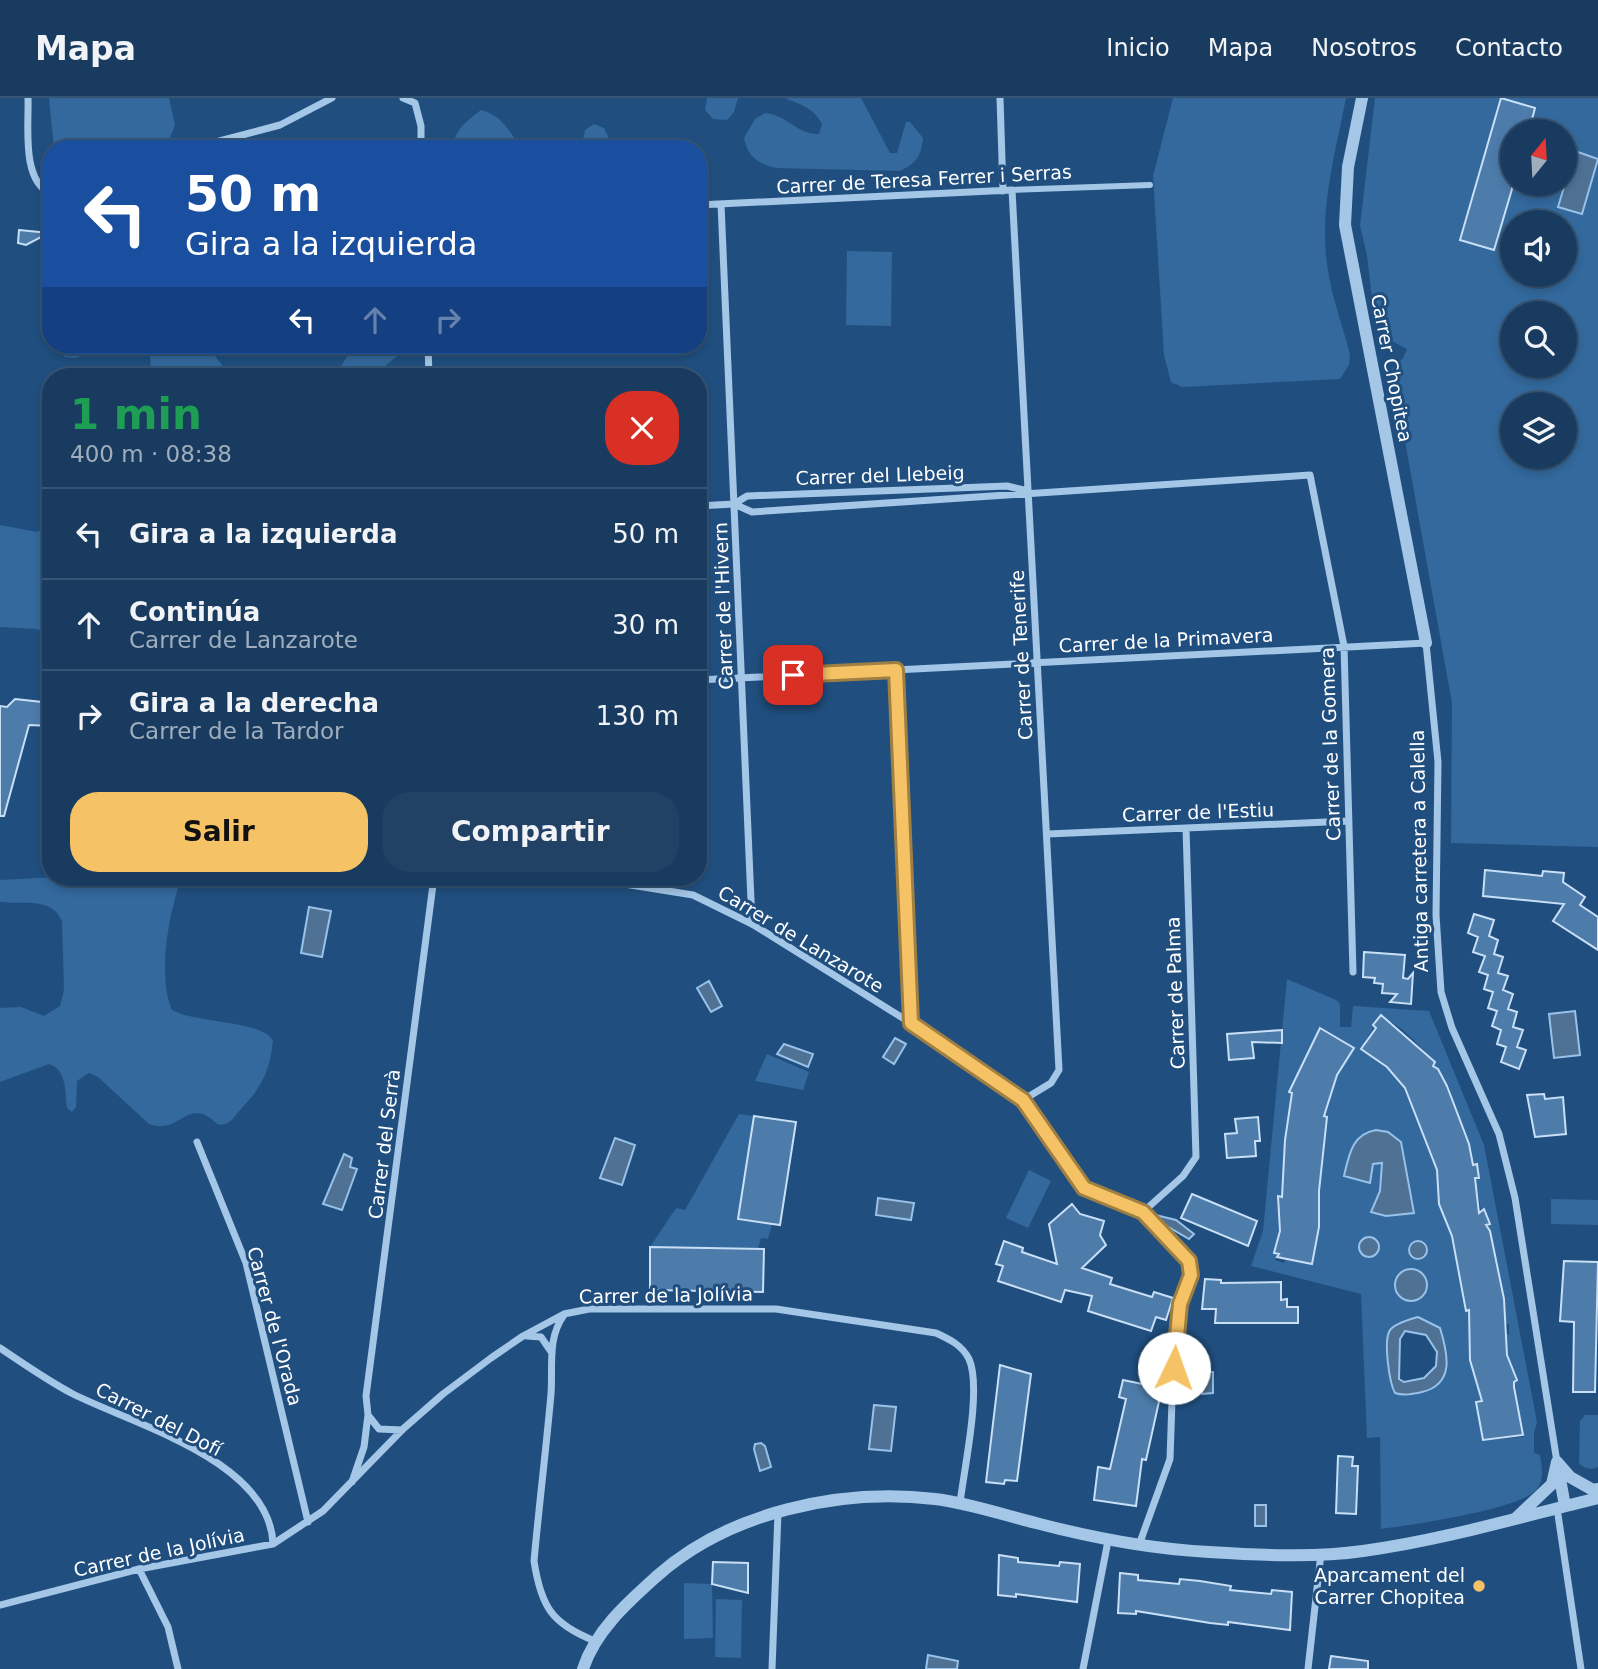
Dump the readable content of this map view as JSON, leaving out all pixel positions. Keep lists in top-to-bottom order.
{
  "streets": {
    "street": [
      "Carrer de Teresa Ferrer i Serras",
      "Carrer Chopitea",
      "Carrer del Llebeig",
      "Carrer de l'Hivern",
      "Carrer de la Primavera",
      "Carrer de Tenerife",
      "Carrer de la Gomera",
      "Carrer de l'Estiu",
      "Antiga carretera a Calella",
      "Carrer de Lanzarote",
      "Carrer de Palma",
      "Carrer del Serrà",
      "Carrer de la Jolívia",
      "Carrer de l'Orada",
      "Carrer del Dofí"
    ]
  },
  "crossings": [
    ["Carrer de Teresa Ferrer i Serras", "Carrer de l'Hivern"],
    ["Carrer de Teresa Ferrer i Serras", "Carrer de Tenerife"],
    ["Carrer Chopitea", "Carrer de la Primavera"],
    ["Carrer Chopitea", "Antiga carretera a Calella"],
    ["Carrer del Llebeig", "Carrer de l'Hivern"],
    ["Carrer del Llebeig", "Carrer de Tenerife"],
    ["Carrer del Llebeig", "Carrer de la Gomera"],
    ["Carrer de l'Hivern", "Carrer de la Primavera"],
    ["Carrer de l'Hivern", "Carrer de Lanzarote"],
    ["Carrer de la Primavera", "Carrer de Tenerife"],
    ["Carrer de la Primavera", "Carrer de la Gomera"],
    ["Carrer de la Primavera", "Antiga carretera a Calella"],
    ["Carrer de Tenerife", "Carrer de l'Estiu"],
    ["Carrer de Tenerife", "Carrer de Lanzarote"],
    ["Carrer de la Gomera", "Carrer de l'Estiu"],
    ["Carrer de l'Estiu", "Carrer de Palma"],
    ["Carrer de Lanzarote", "Carrer de Palma"],
    ["Carrer del Serrà", "Carrer de la Jolívia"],
    ["Carrer de la Jolívia", "Carrer de l'Orada"],
    ["Carrer de la Jolívia", "Carrer del Dofí"]
  ],
  "places": ["Aparcament del Carrer Chopitea"],
  "north": "top",
  "page": {
    "header": "Mapa",
    "nav": [
      "Inicio",
      "Mapa",
      "Nosotros",
      "Contacto"
    ],
    "turn": ["50 m", "Gira a la izquierda"],
    "heading": ["1 min", "400 m · 08:38"],
    "list": [
      {
        "name": "Gira a la izquierda",
        "value": "50 m"
      },
      {
        "name": "Continúa",
        "note": "Carrer de Lanzarote",
        "value": "30 m"
      },
      {
        "name": "Gira a la derecha",
        "note": "Carrer de la Tardor",
        "value": "130 m"
      }
    ],
    "buttons": ["Salir", "Compartir"]
  }
}
